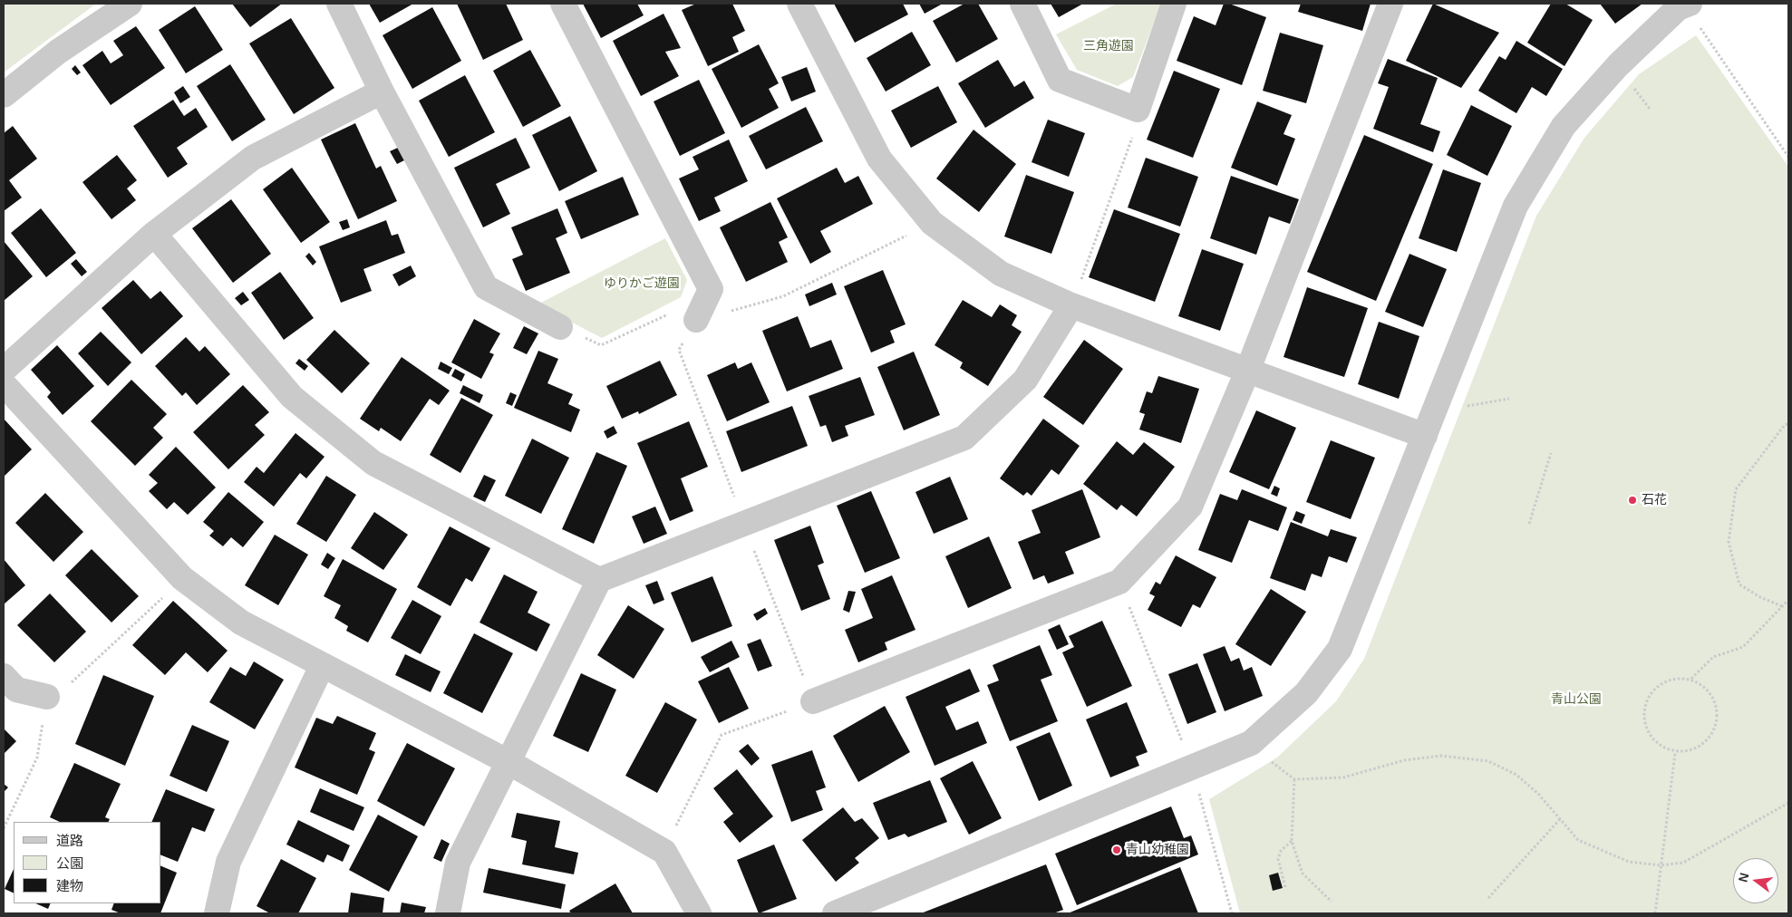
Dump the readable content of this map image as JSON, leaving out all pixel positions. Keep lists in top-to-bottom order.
{
  "parks": ["三角遊園", "ゆりかご遊園", "青山公園"],
  "places": ["石花", "青山幼稚園"],
  "legend": ["道路", "公園", "建物"],
  "north": "left"
}
